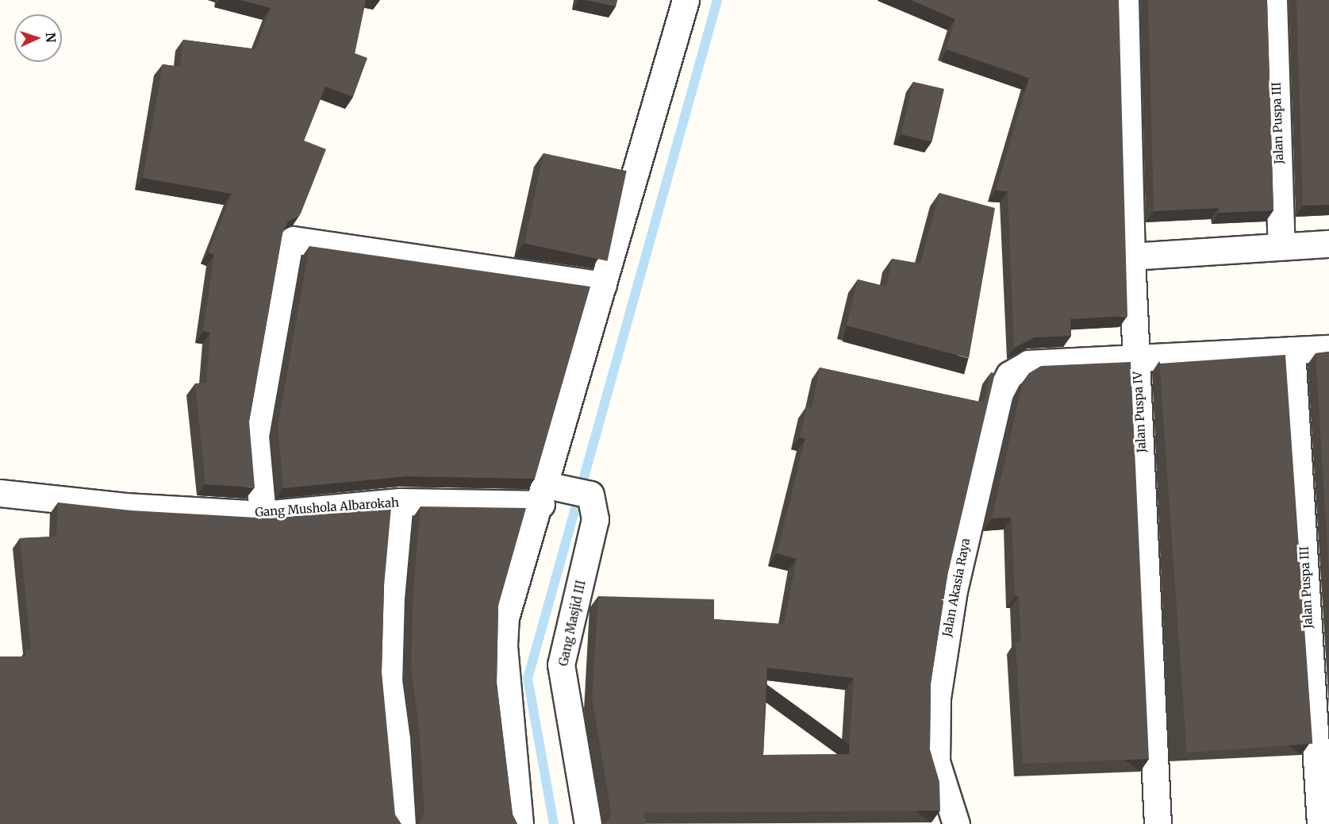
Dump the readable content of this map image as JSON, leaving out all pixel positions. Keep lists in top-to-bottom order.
{
  "streets": {
    "street": [
      "Jalan Puspa III",
      "Jalan Puspa IV",
      "Gang Mushola Albarokah",
      "Jalan Akasia Raya",
      "Gang Masjid III"
    ]
  },
  "crossings": [
    ["Jalan Puspa IV", "Jalan Akasia Raya"],
    ["Gang Mushola Albarokah", "Gang Masjid III"]
  ],
  "north": "right"
}
